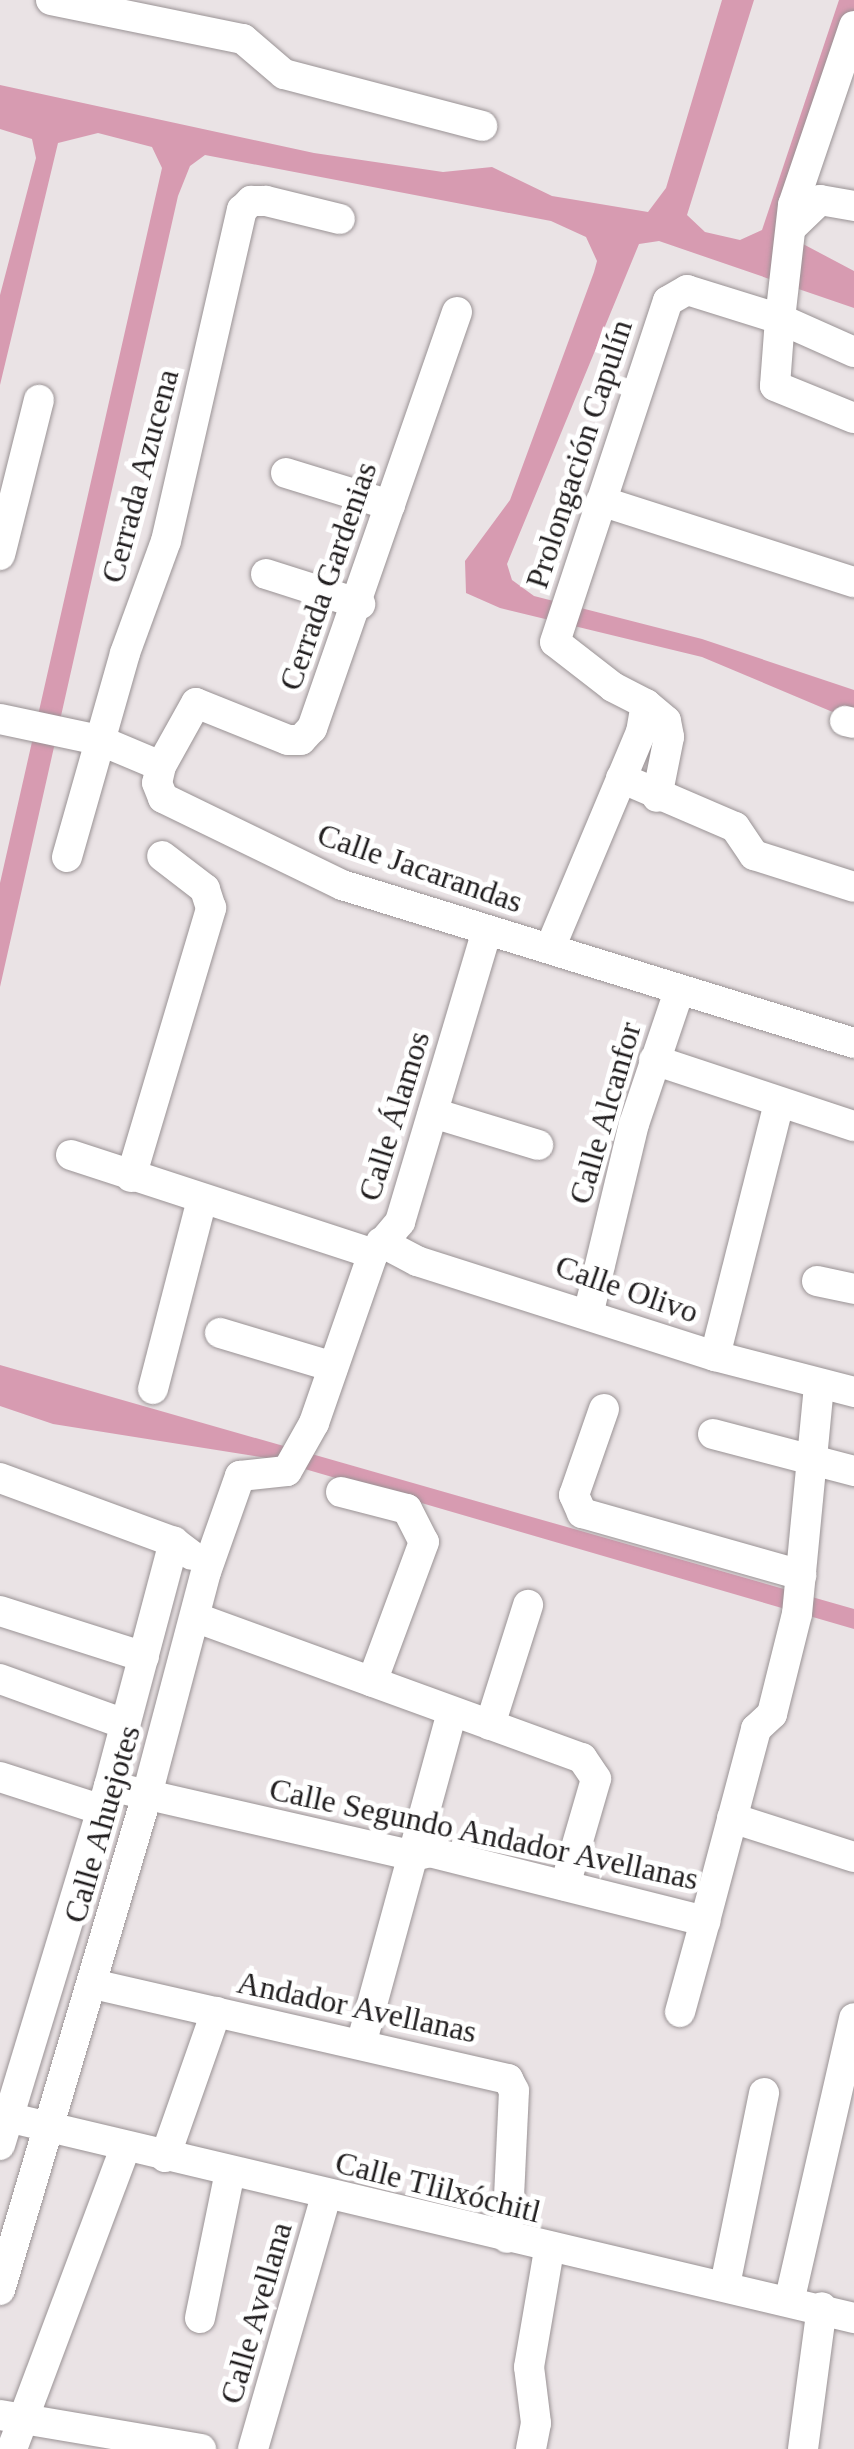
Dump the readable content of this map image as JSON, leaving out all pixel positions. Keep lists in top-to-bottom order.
{
  "streets": {
    "street": [
      "Prolongación Capulín",
      "Cerrada Azucena",
      "Cerrada Gardenias",
      "Calle Jacarandas",
      "Calle Alcanfor",
      "Calle Álamos",
      "Calle Olivo",
      "Calle Ahuejotes",
      "Calle Segundo Andador Avellanas",
      "Andador Avellanas",
      "Calle Tlilxóchitl",
      "Calle Avellana"
    ]
  },
  "crossings": [
    ["Cerrada Gardenias", "Calle Jacarandas"],
    ["Calle Jacarandas", "Calle Alcanfor"],
    ["Calle Jacarandas", "Calle Álamos"],
    ["Calle Alcanfor", "Calle Olivo"],
    ["Calle Álamos", "Calle Olivo"],
    ["Calle Álamos", "Calle Ahuejotes"],
    ["Calle Olivo", "Calle Segundo Andador Avellanas"],
    ["Calle Ahuejotes", "Calle Segundo Andador Avellanas"],
    ["Calle Ahuejotes", "Andador Avellanas"],
    ["Calle Ahuejotes", "Calle Tlilxóchitl"],
    ["Andador Avellanas", "Calle Tlilxóchitl"],
    ["Calle Tlilxóchitl", "Calle Avellana"]
  ]
}
